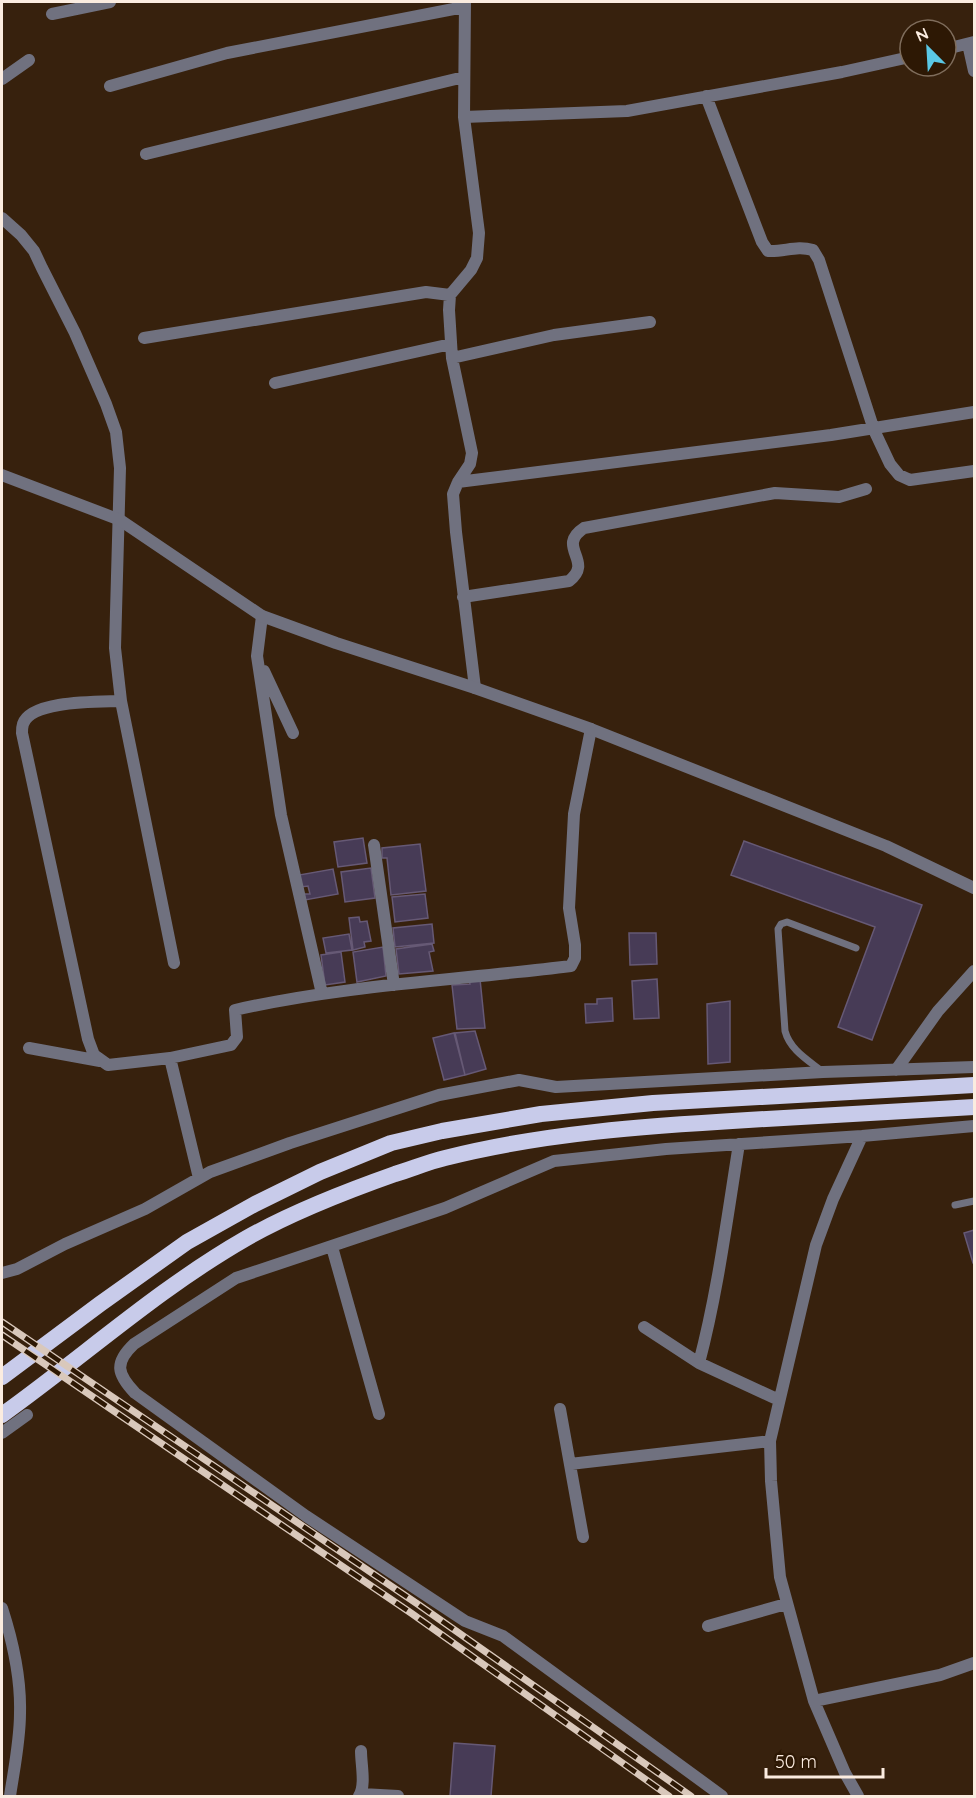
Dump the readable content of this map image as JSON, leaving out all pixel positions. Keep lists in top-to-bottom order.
{
  "scale_bar": "50 m",
  "north": "top left"
}
